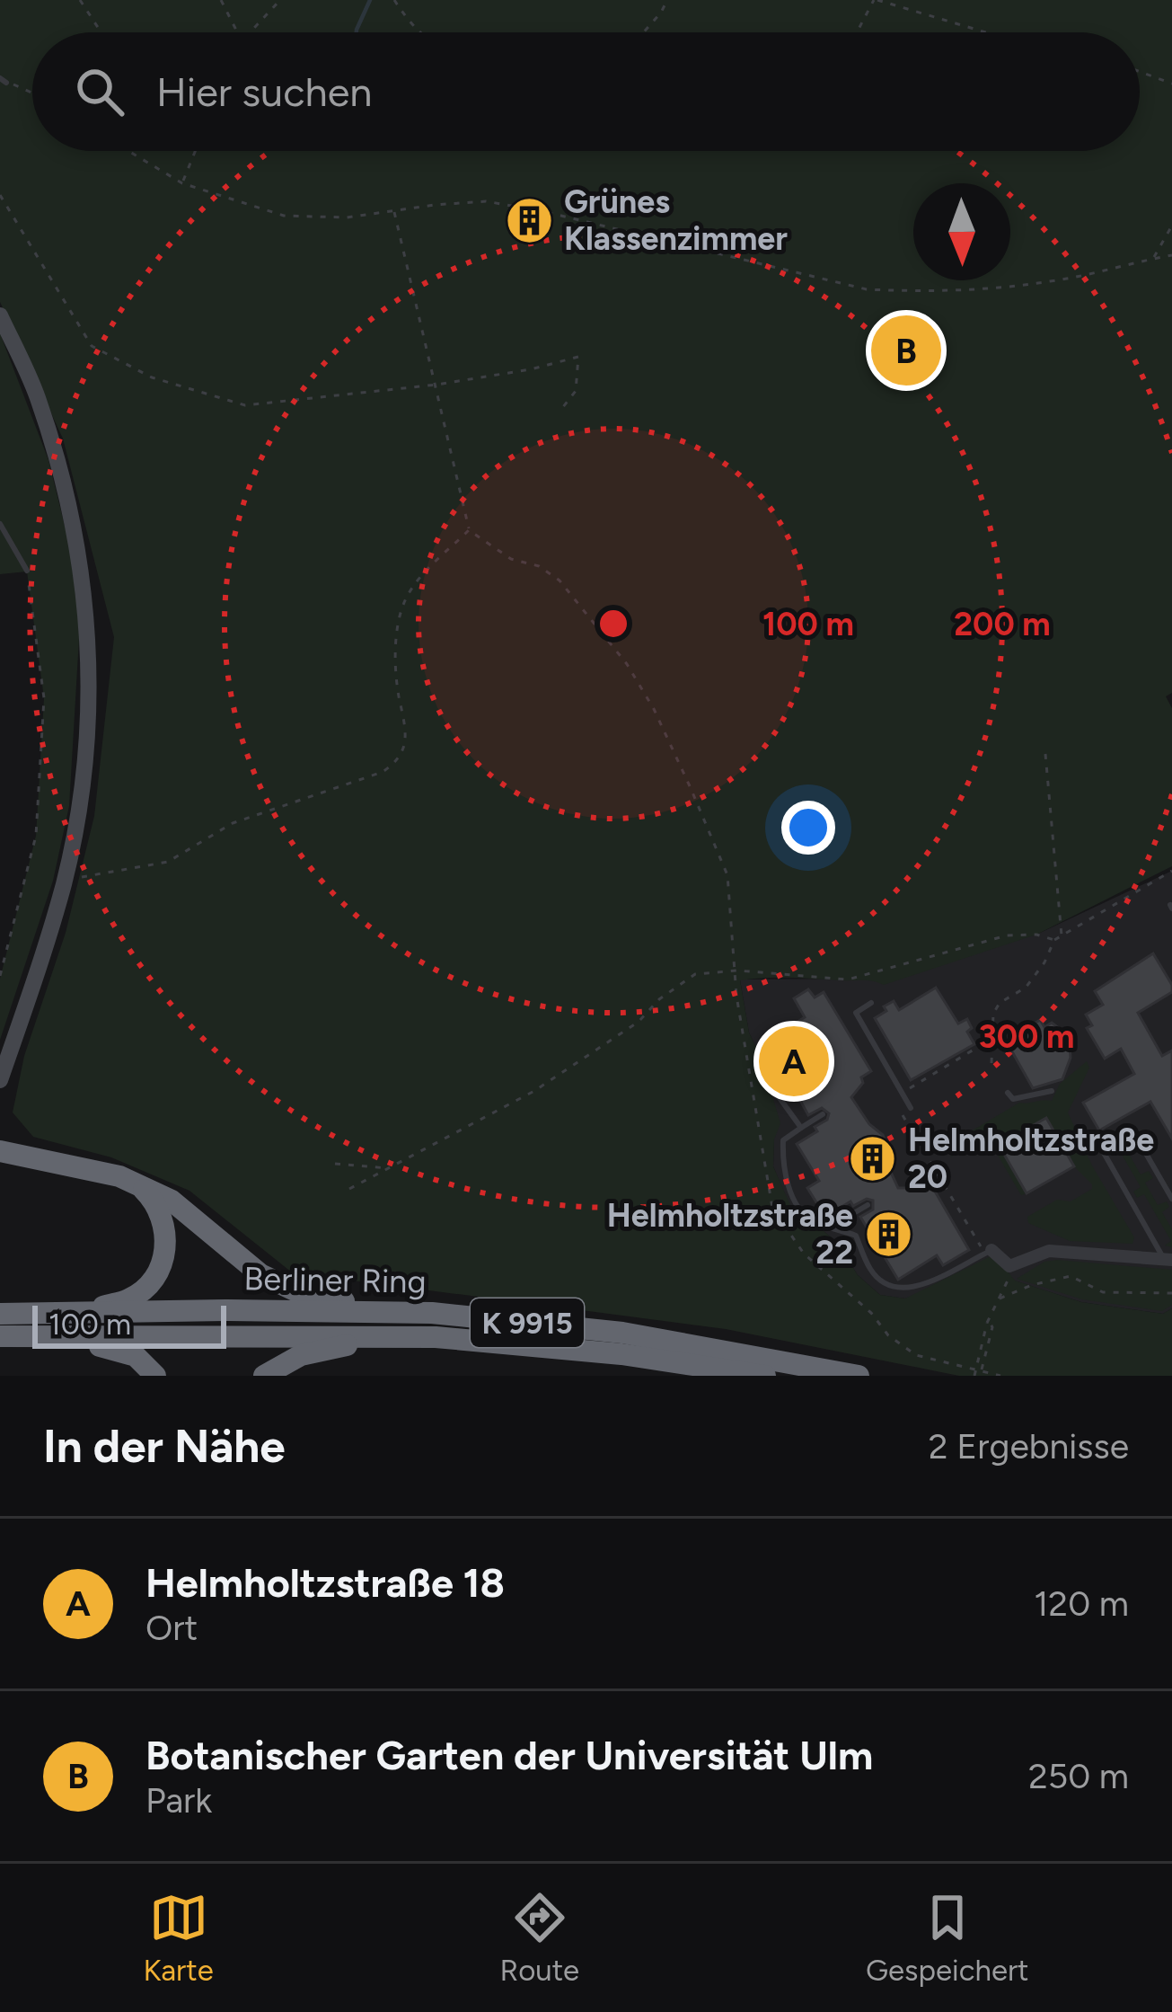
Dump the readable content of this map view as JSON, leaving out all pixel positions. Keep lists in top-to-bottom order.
{
  "streets": {
    "highway": ["Berliner Ring", "K 9915"]
  },
  "places": {
    "building": ["Grünes Klassenzimmer", "Helmholtzstraße 20", "Helmholtzstraße 22"]
  },
  "scale_bar": "100 m",
  "north": "bottom",
  "page": {
    "search": "Hier suchen",
    "pins": ["B", "A"],
    "scale": "100 m",
    "heading": ["In der Nähe", "2 Ergebnisse"],
    "list": [
      {
        "mark": "A",
        "name": "Helmholtzstraße 18",
        "note": "Ort",
        "value": "120 m"
      },
      {
        "mark": "B",
        "name": "Botanischer Garten der Universität Ulm",
        "note": "Park",
        "value": "250 m"
      }
    ],
    "nav": ["Karte", "Route", "Gespeichert"]
  },
  "rings": ["100 m", "200 m", "300 m"]
}
